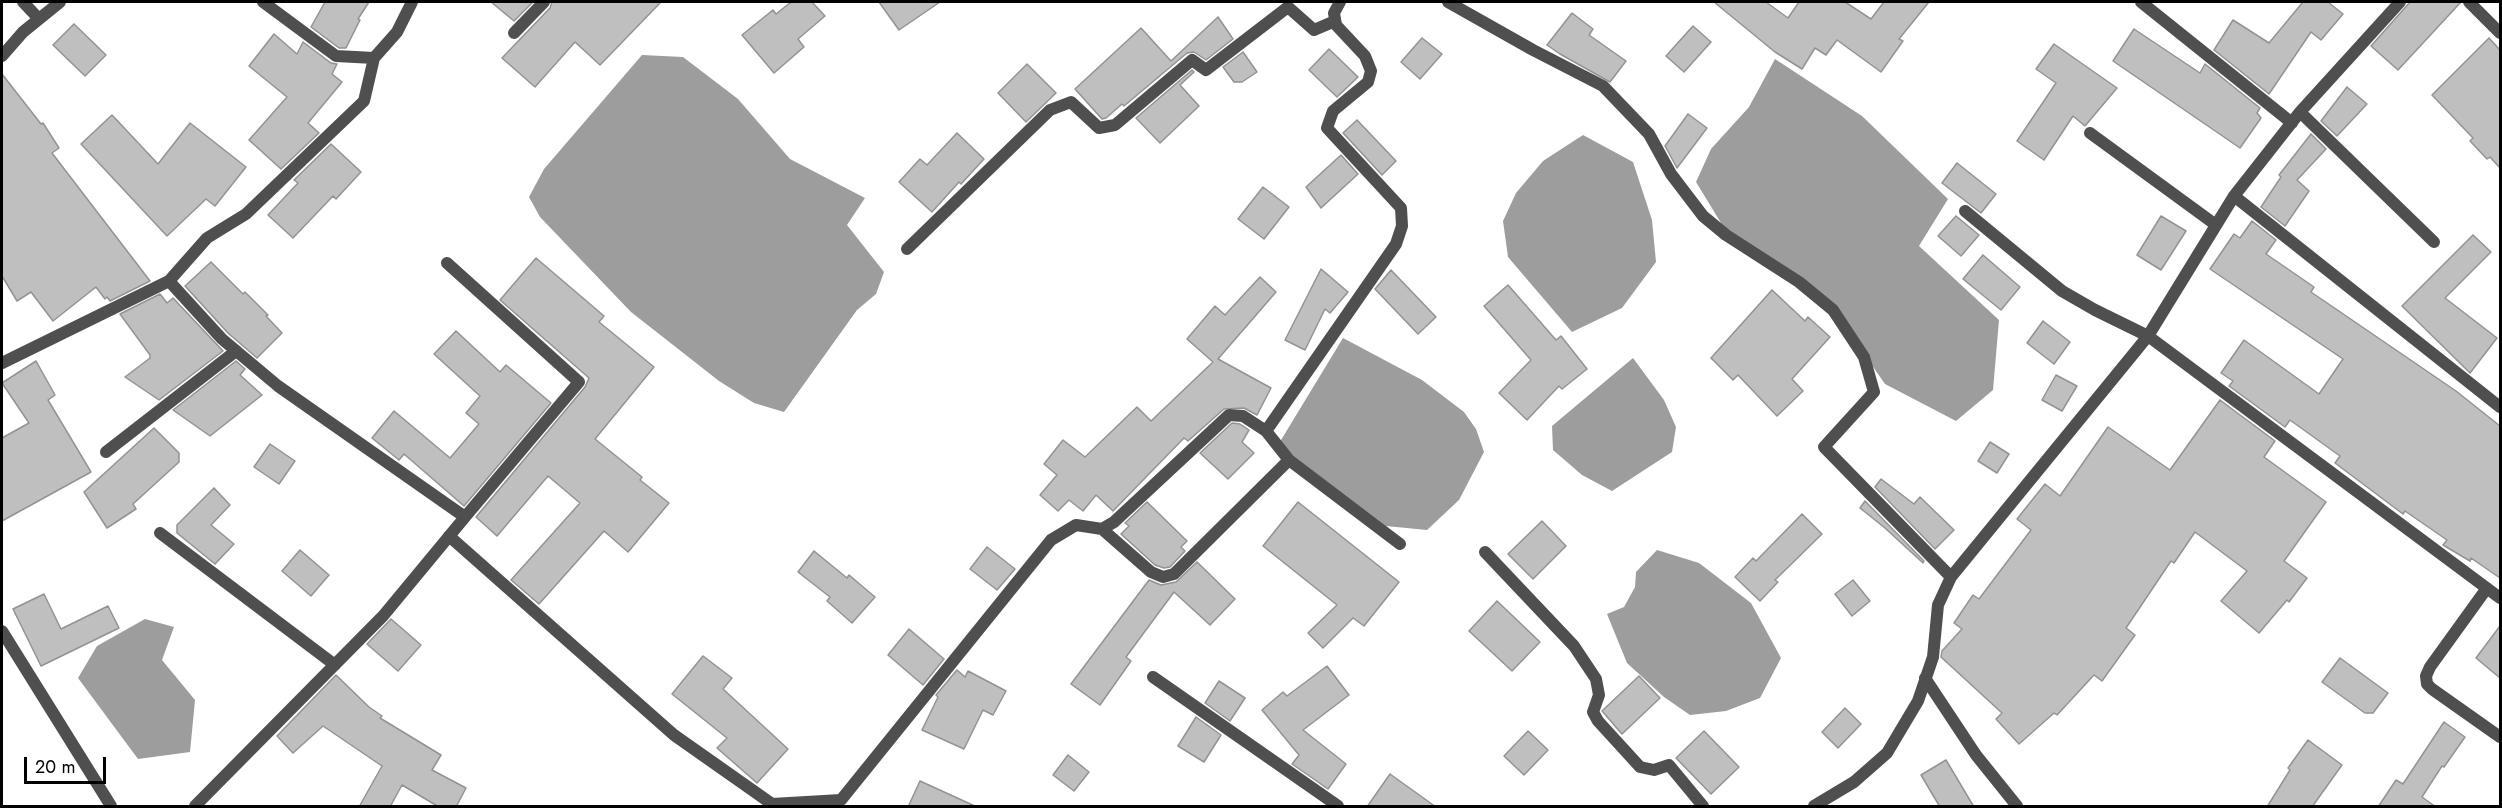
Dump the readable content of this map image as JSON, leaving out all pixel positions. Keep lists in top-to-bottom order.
{
  "scale_bar": "20 m"
}
